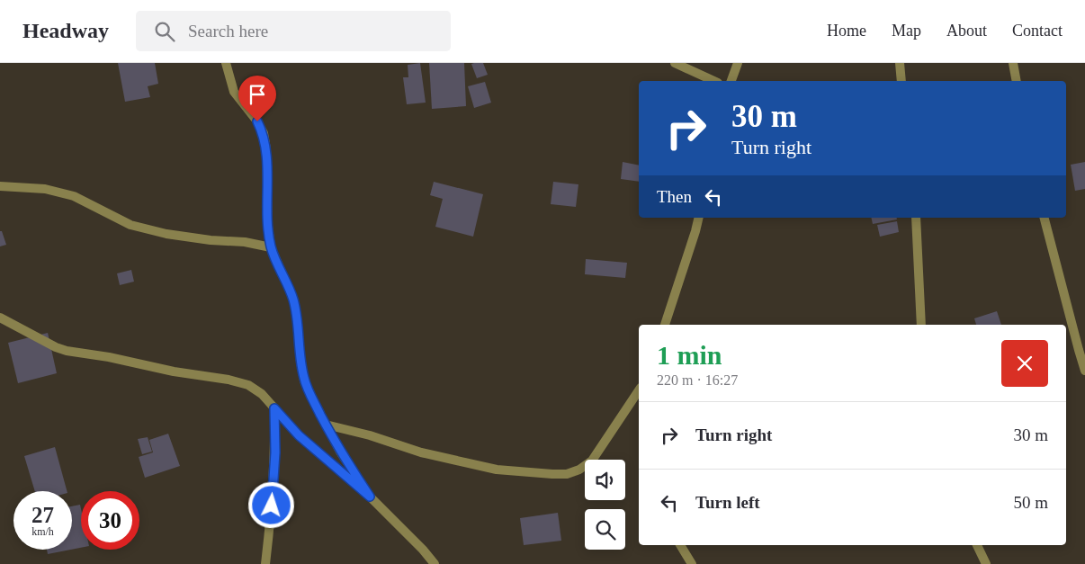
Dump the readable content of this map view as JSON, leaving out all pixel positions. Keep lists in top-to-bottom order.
{
  "page": {
    "header": "Headway",
    "search": "Search here",
    "nav": [
      "Home",
      "Map",
      "About",
      "Contact"
    ],
    "turn": ["30 m", "Turn right"],
    "then": "Then",
    "heading": ["1 min", "220 m · 16:27"],
    "list": [
      {
        "name": "Turn right",
        "value": "30 m"
      },
      {
        "name": "Turn left",
        "value": "50 m"
      }
    ],
    "speed": "27 km/h",
    "limit": "30"
  }
}
